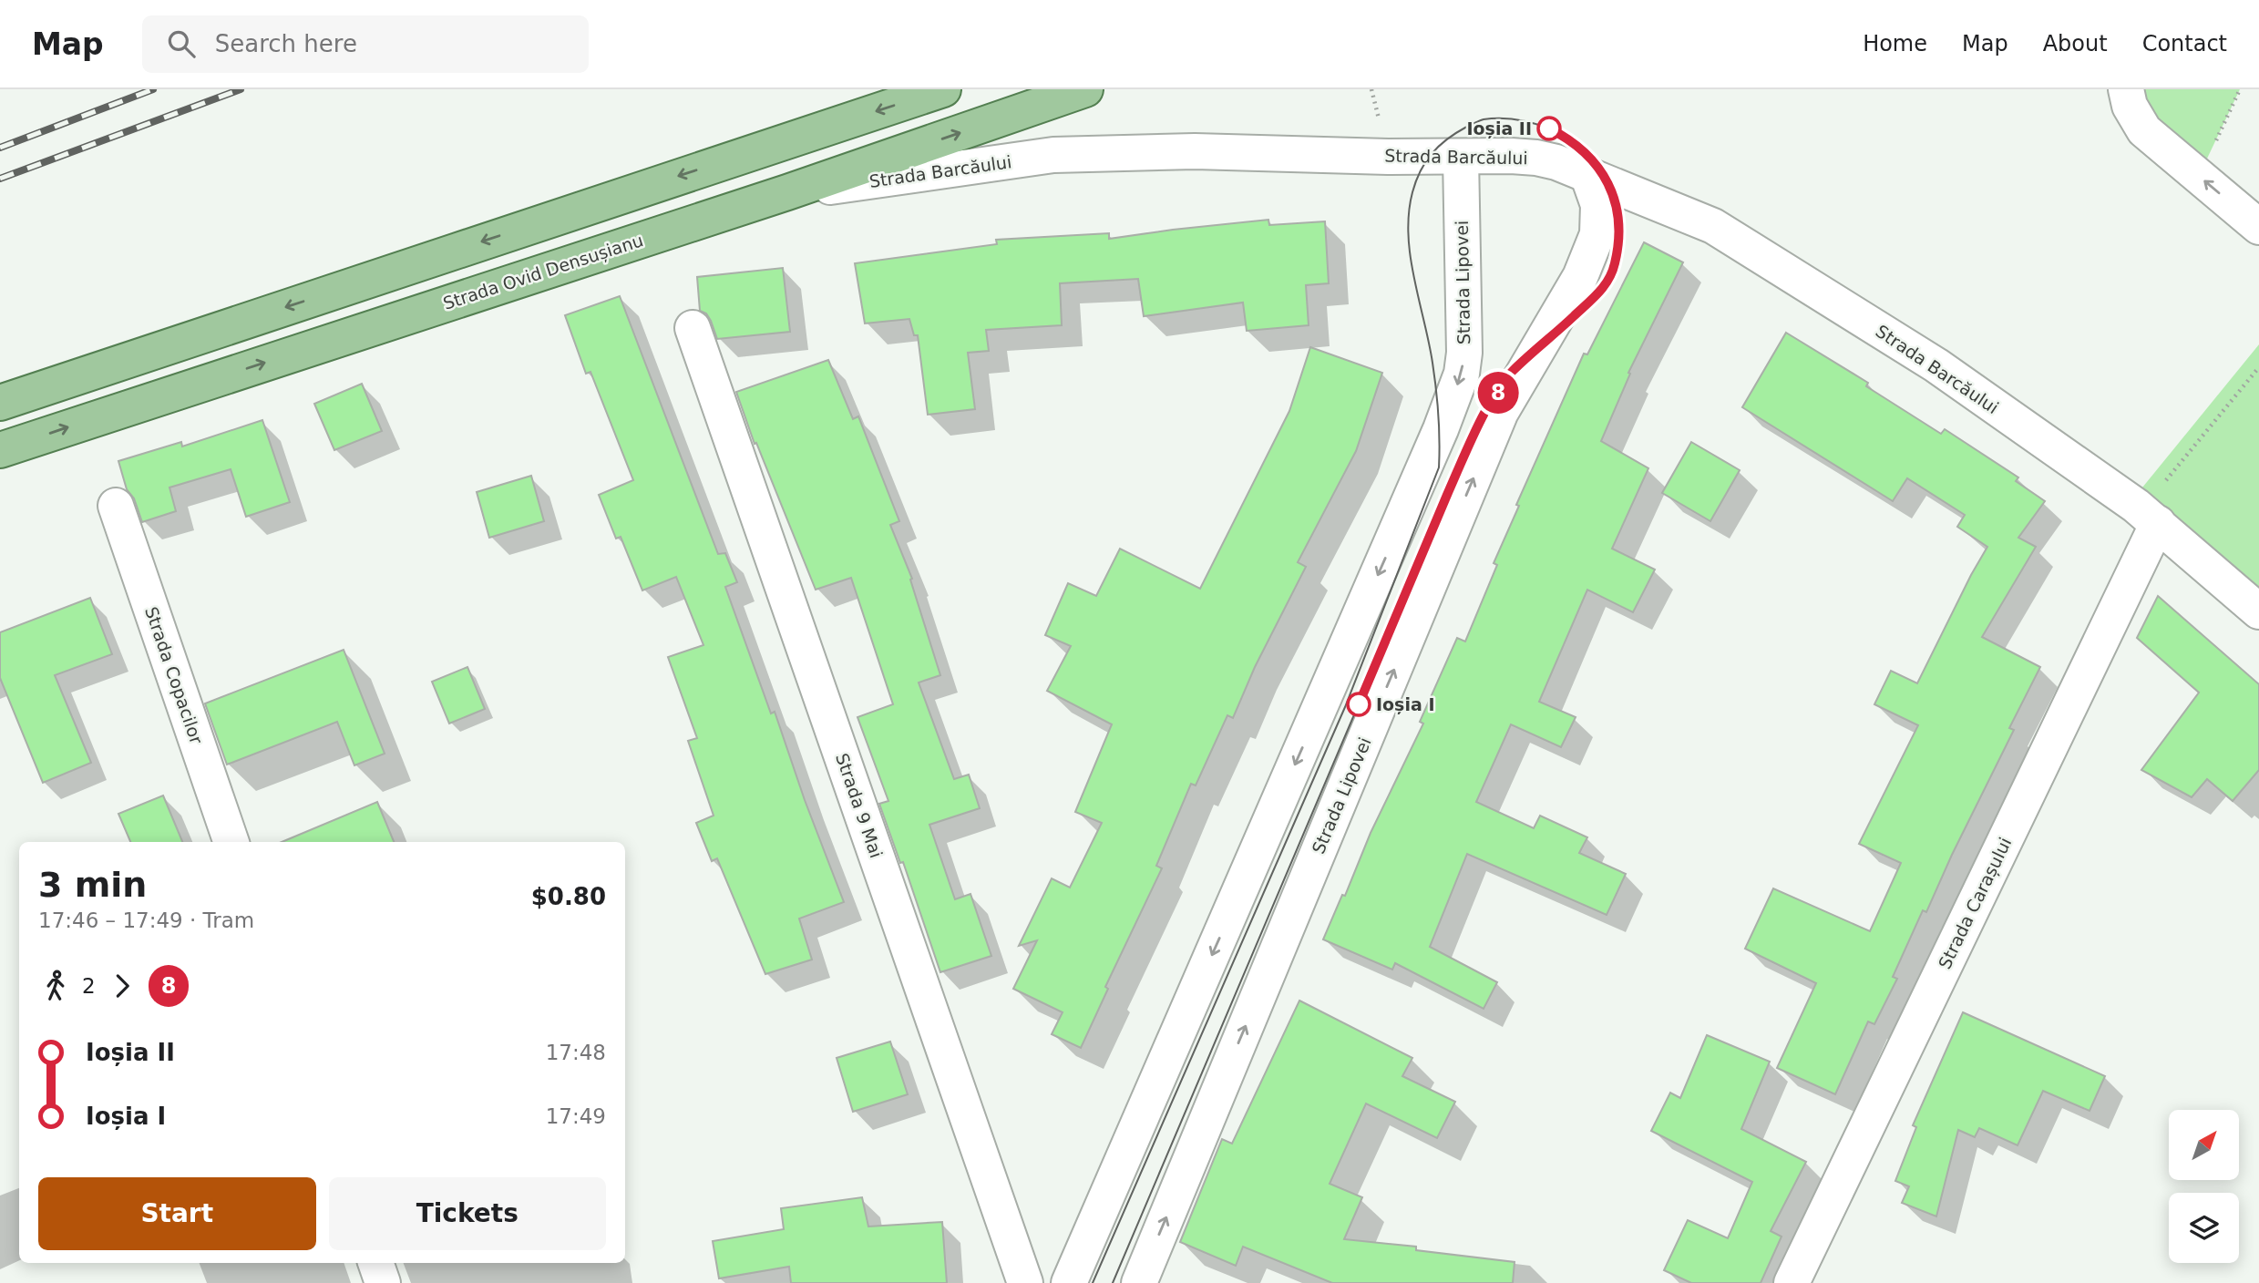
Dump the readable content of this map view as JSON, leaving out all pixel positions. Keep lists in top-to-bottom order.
{
  "streets": {
    "main road": ["Strada Ovid Densușianu"],
    "street": [
      "Strada Barcăului",
      "Strada Lipovei",
      "Strada Copacilor",
      "Strada 9 Mai",
      "Strada Carașului"
    ]
  },
  "crossings": [
    ["Strada Barcăului", "Strada Ovid Densușianu"],
    ["Strada Barcăului", "Strada Lipovei"],
    ["Strada Barcăului", "Strada Carașului"]
  ],
  "places": ["Ioșia II", "Ioșia I"],
  "lines": ["tram line 8"],
  "north": "top right",
  "page": {
    "header": "Map",
    "search": "Search here",
    "nav": [
      "Home",
      "Map",
      "About",
      "Contact"
    ],
    "on_map": "8",
    "heading": ["3 min", "17:46 – 17:49 · Tram", "$0.80"],
    "legs": ["2", "8"],
    "list": [
      {
        "name": "Ioșia II",
        "value": "17:48"
      },
      {
        "name": "Ioșia I",
        "value": "17:49"
      }
    ],
    "buttons": ["Start", "Tickets"]
  }
}
